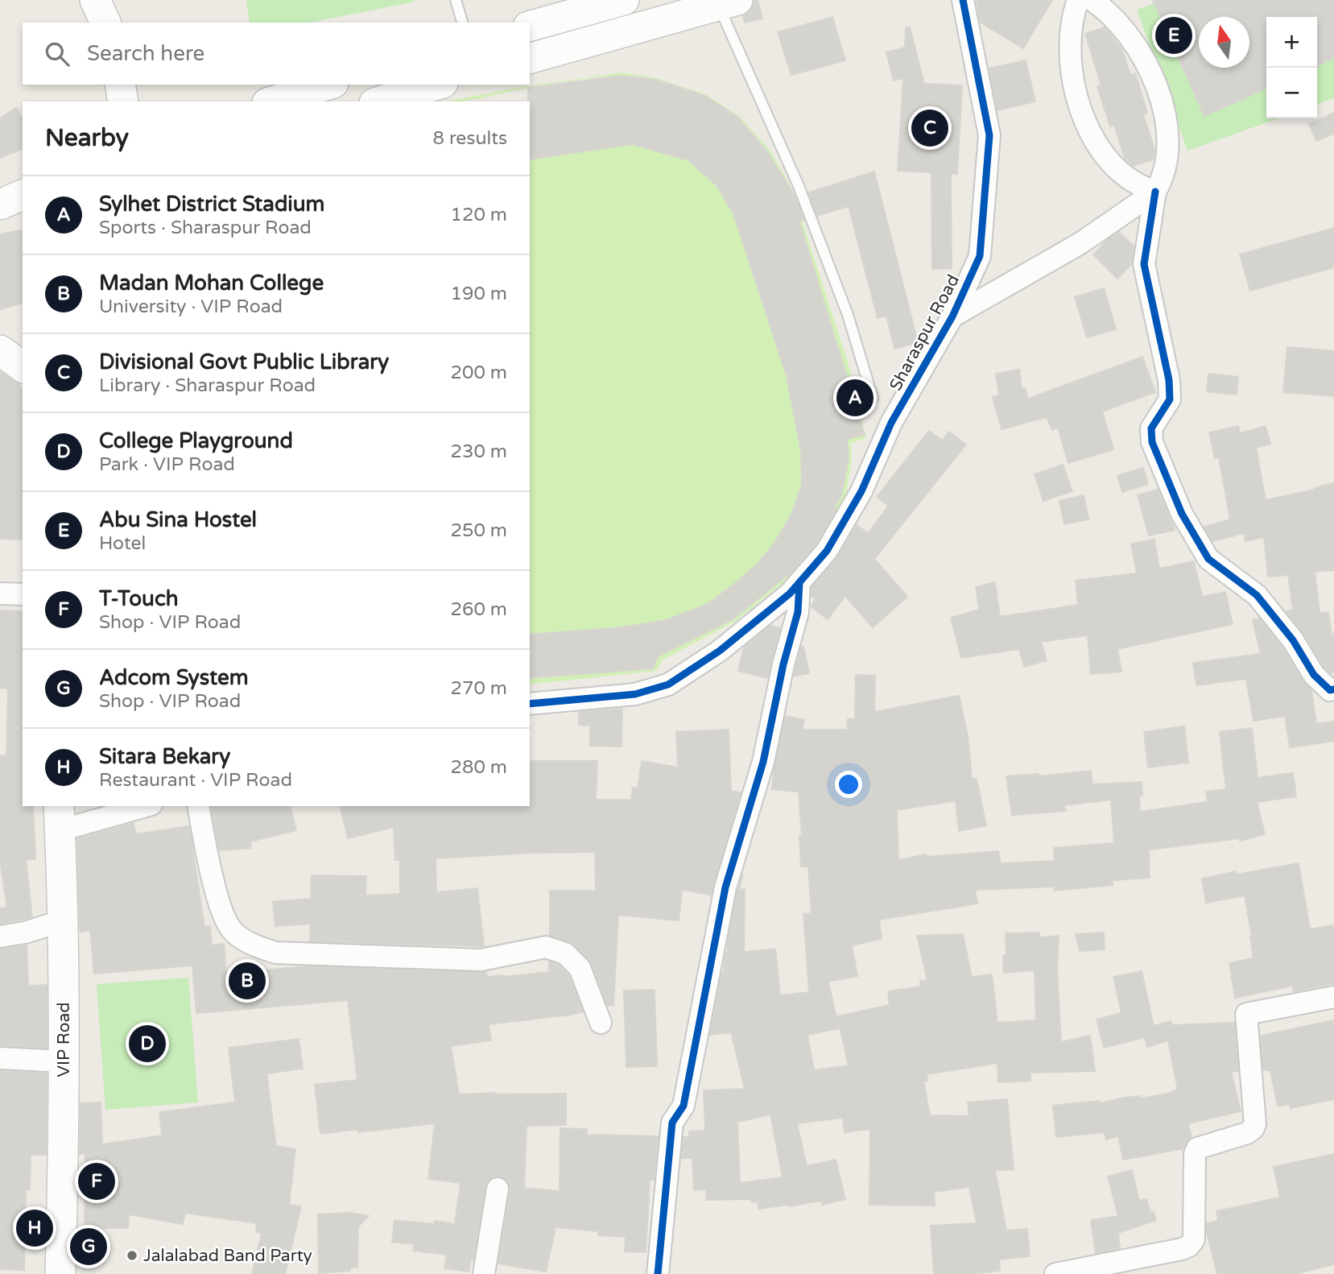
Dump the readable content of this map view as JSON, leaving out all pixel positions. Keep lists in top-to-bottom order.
{
  "streets": {
    "main road": ["VIP Road"],
    "street": ["Sharaspur Road"]
  },
  "places": ["Jalalabad Band Party"],
  "north": "top",
  "page": {
    "pins": [
      "E",
      "C",
      "A",
      "B",
      "D",
      "F",
      "H",
      "G"
    ],
    "map_buttons": ["+", "−"],
    "search": "Search here",
    "heading": ["Nearby", "8 results"],
    "list": [
      {
        "mark": "A",
        "name": "Sylhet District Stadium",
        "note": "Sports · Sharaspur Road",
        "value": "120 m"
      },
      {
        "mark": "B",
        "name": "Madan Mohan College",
        "note": "University · VIP Road",
        "value": "190 m"
      },
      {
        "mark": "C",
        "name": "Divisional Govt Public Library",
        "note": "Library · Sharaspur Road",
        "value": "200 m"
      },
      {
        "mark": "D",
        "name": "College Playground",
        "note": "Park · VIP Road",
        "value": "230 m"
      },
      {
        "mark": "E",
        "name": "Abu Sina Hostel",
        "note": "Hotel",
        "value": "250 m"
      },
      {
        "mark": "F",
        "name": "T-Touch",
        "note": "Shop · VIP Road",
        "value": "260 m"
      },
      {
        "mark": "G",
        "name": "Adcom System",
        "note": "Shop · VIP Road",
        "value": "270 m"
      },
      {
        "mark": "H",
        "name": "Sitara Bekary",
        "note": "Restaurant · VIP Road",
        "value": "280 m"
      }
    ]
  }
}
